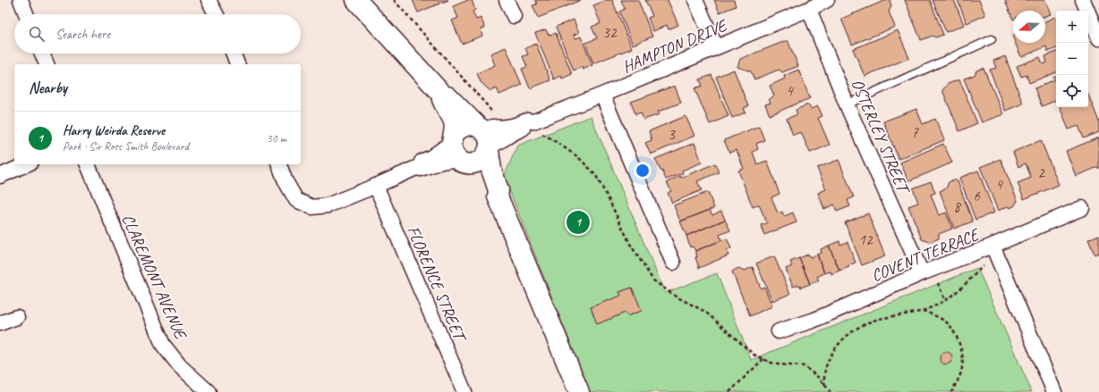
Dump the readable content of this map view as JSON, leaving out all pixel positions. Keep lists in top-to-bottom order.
{
  "streets": {
    "street": [
      "HAMPTON DRIVE",
      "OSTERLEY STREET",
      "COVENT TERRACE",
      "CLAREMONT AVENUE",
      "FLORENCE STREET"
    ]
  },
  "crossings": [
    ["HAMPTON DRIVE", "OSTERLEY STREET"],
    ["OSTERLEY STREET", "COVENT TERRACE"]
  ],
  "house_numbers": [
    "32",
    "4",
    "7",
    "3",
    "2",
    "4",
    "6",
    "8",
    "12"
  ],
  "north": "left",
  "page": {
    "map_buttons": ["+", "−"],
    "search": "Search here",
    "heading": "Nearby",
    "list": [
      {
        "mark": "1",
        "name": "Harry Weirda Reserve",
        "note": "Park · Sir Ross Smith Boulevard",
        "value": "30 m"
      }
    ],
    "pins": "1"
  }
}
